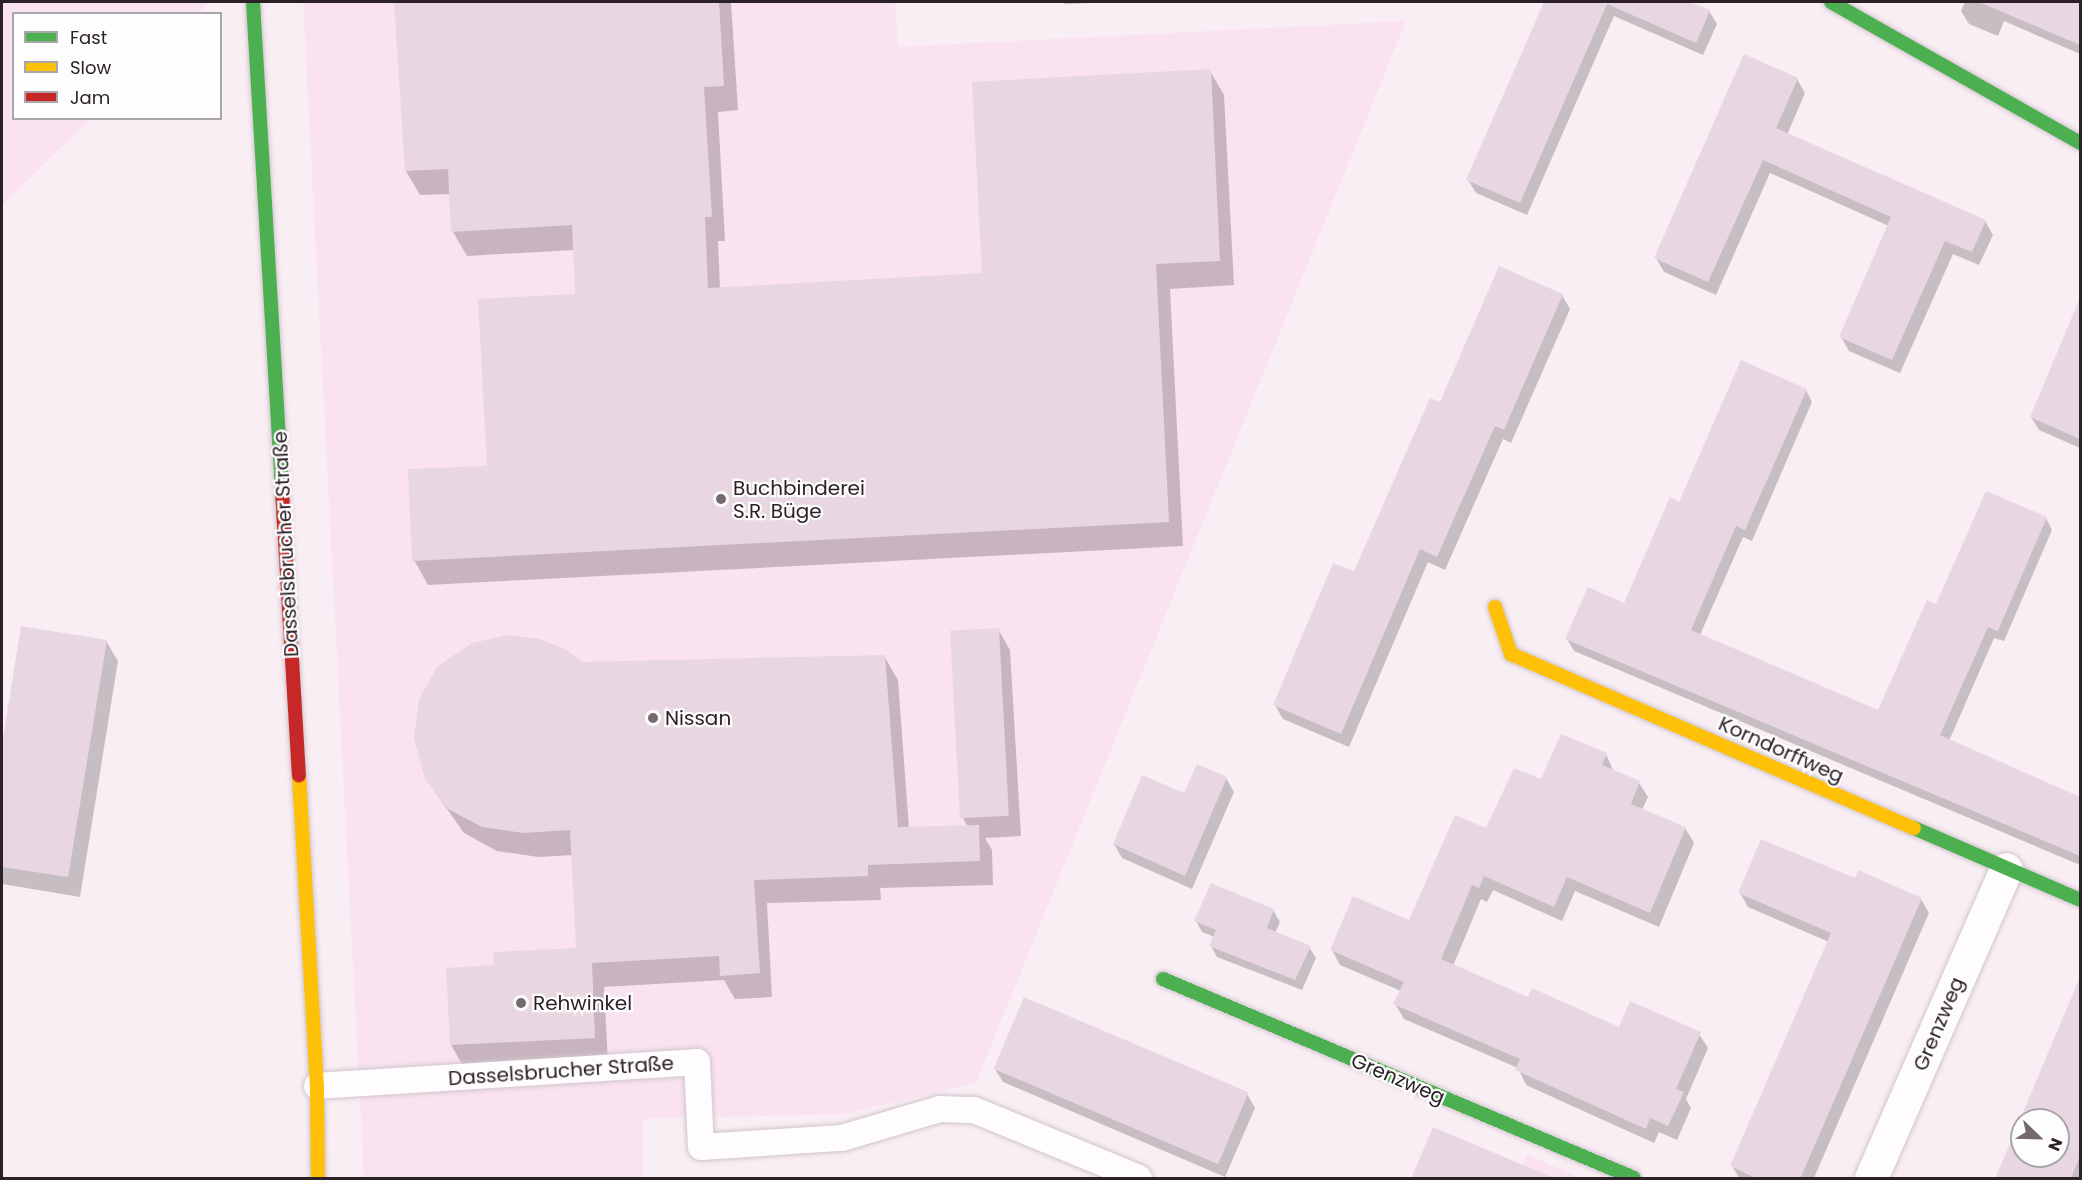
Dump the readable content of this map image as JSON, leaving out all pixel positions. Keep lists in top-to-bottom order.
{
  "streets": {
    "street": ["Dasselsbrucher Straße", "Korndorffweg", "Grenzweg"]
  },
  "crossings": [
    ["Korndorffweg", "Grenzweg"]
  ],
  "places": ["Buchbinderei S.R. Büge", "Nissan", "Rehwinkel"],
  "legend": ["Fast", "Slow", "Jam"],
  "north": "bottom right"
}
